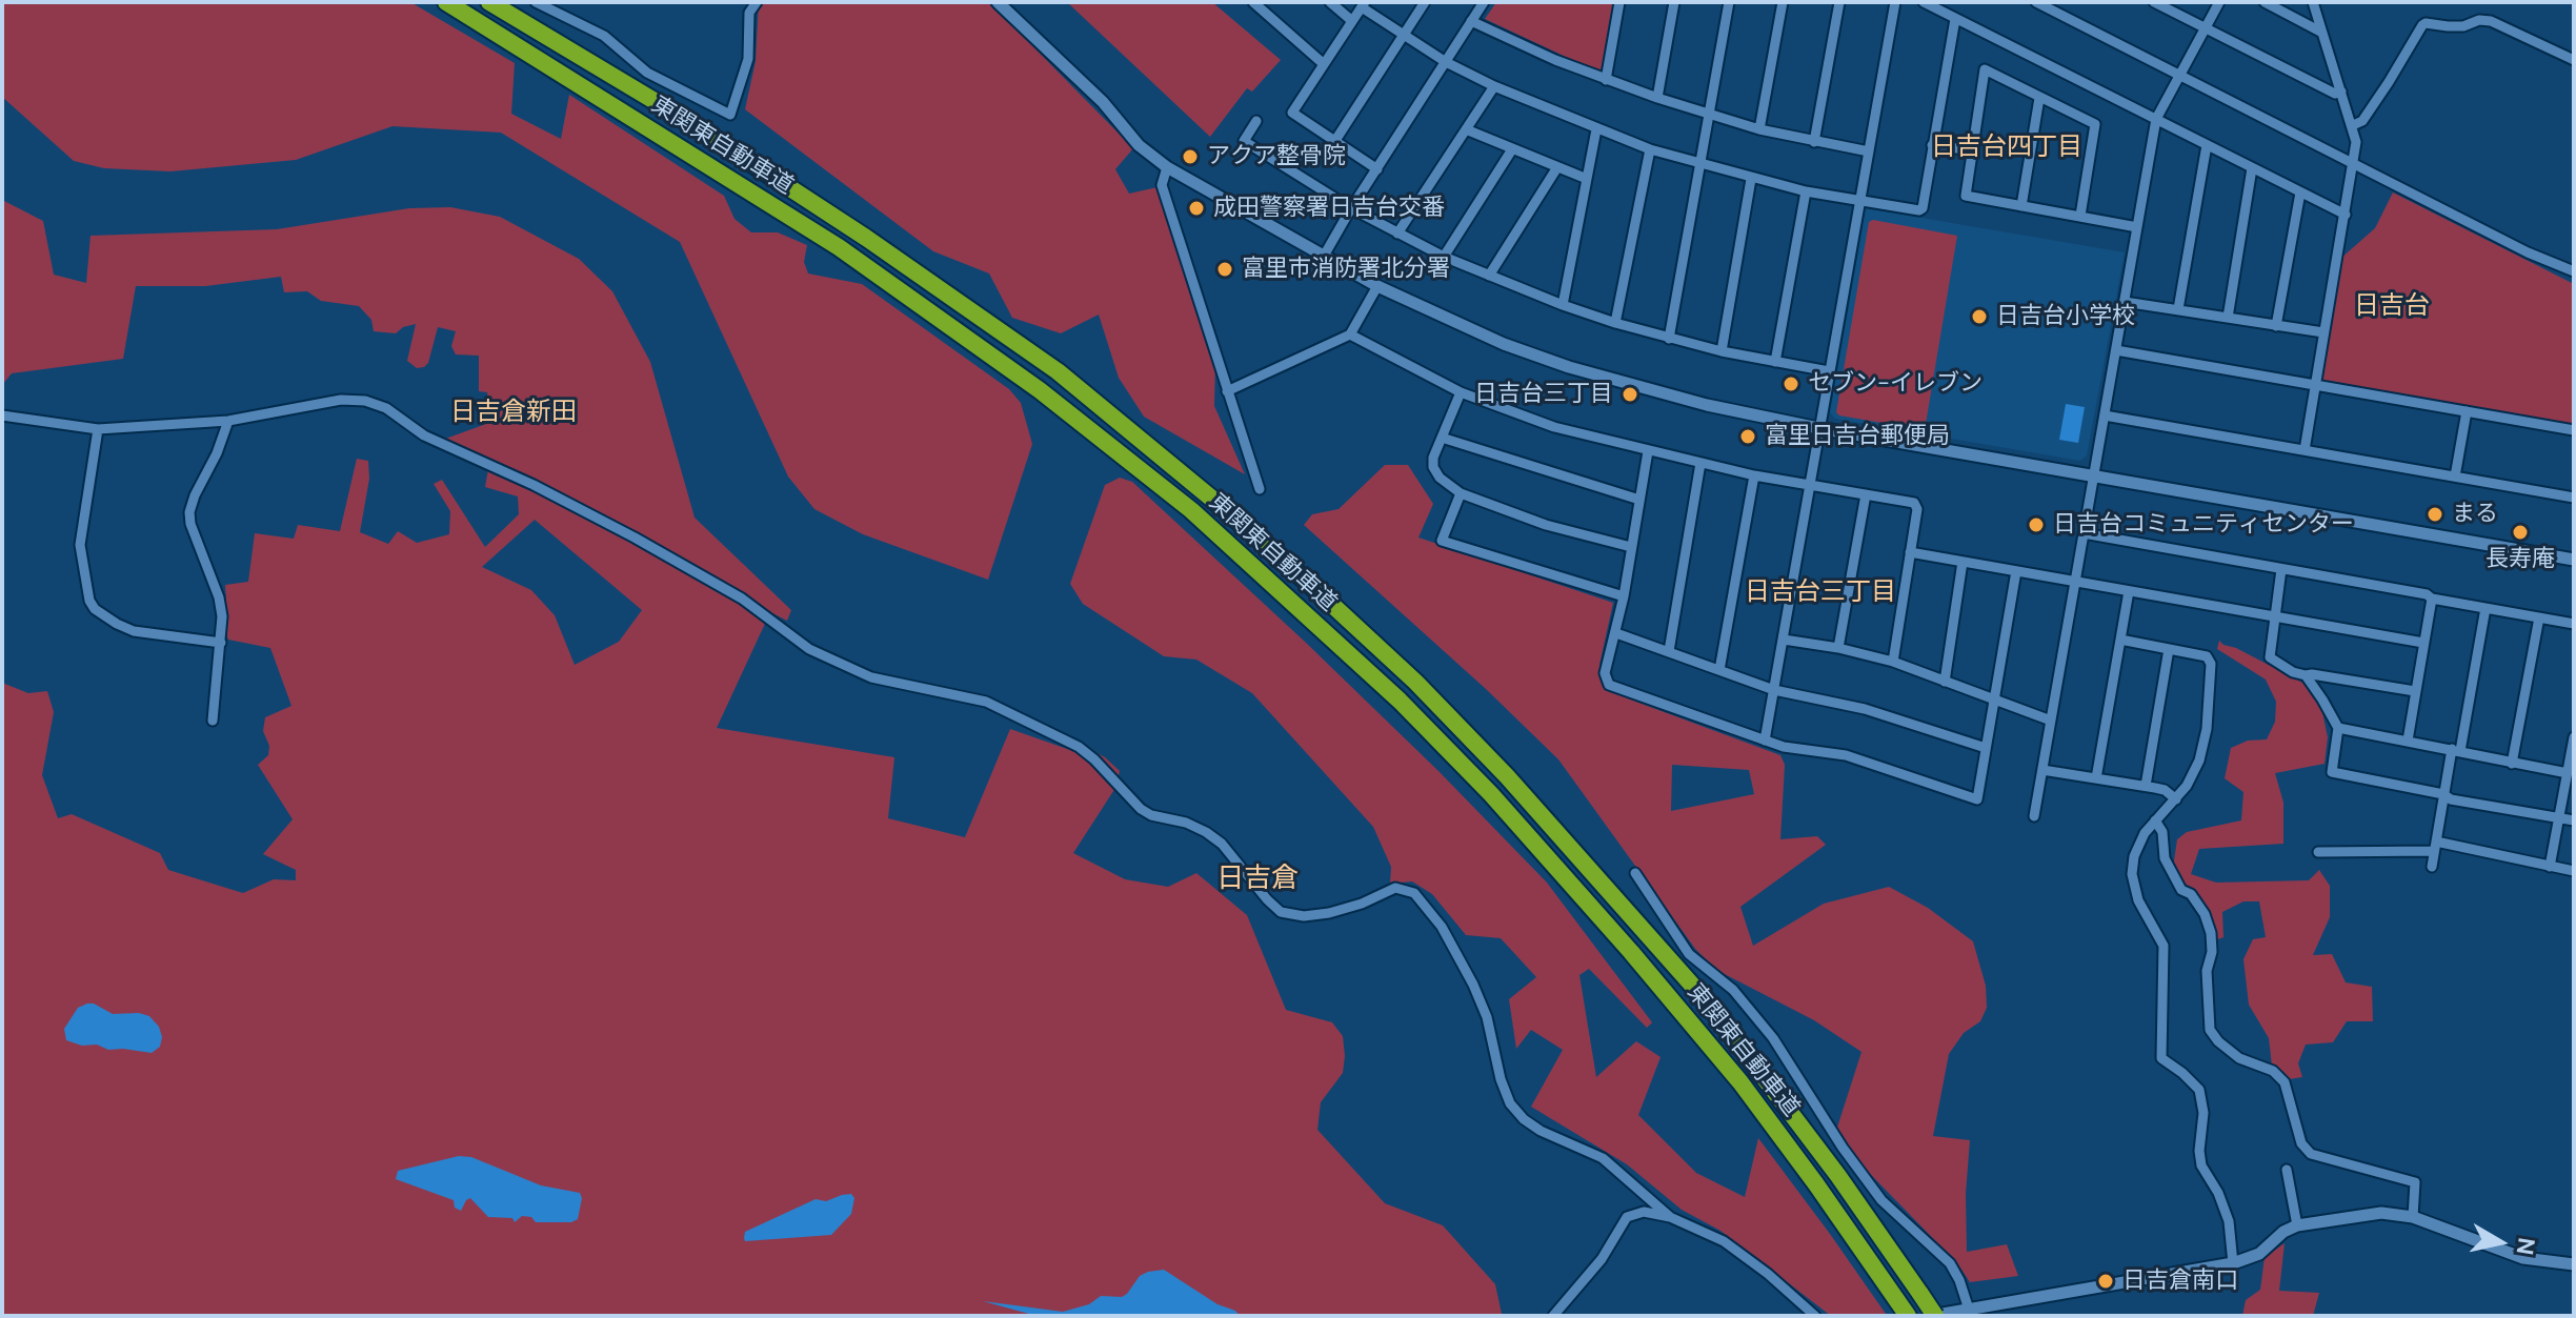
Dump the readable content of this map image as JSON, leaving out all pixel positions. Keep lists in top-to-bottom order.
{
  "streets": {
    "highway": ["東関東自動車道"]
  },
  "districts": [
    "日吉台四丁目",
    "日吉台",
    "日吉倉新田",
    "日吉台三丁目",
    "日吉倉"
  ],
  "places": [
    "アクア整骨院",
    "成田警察署日吉台交番",
    "富里市消防署北分署",
    "日吉台小学校",
    "セブン-イレブン",
    "日吉台三丁目",
    "富里日吉台郵便局",
    "まる",
    "日吉台コミュニティセンター",
    "長寿庵",
    "日吉倉南口"
  ],
  "north": "right"
}
